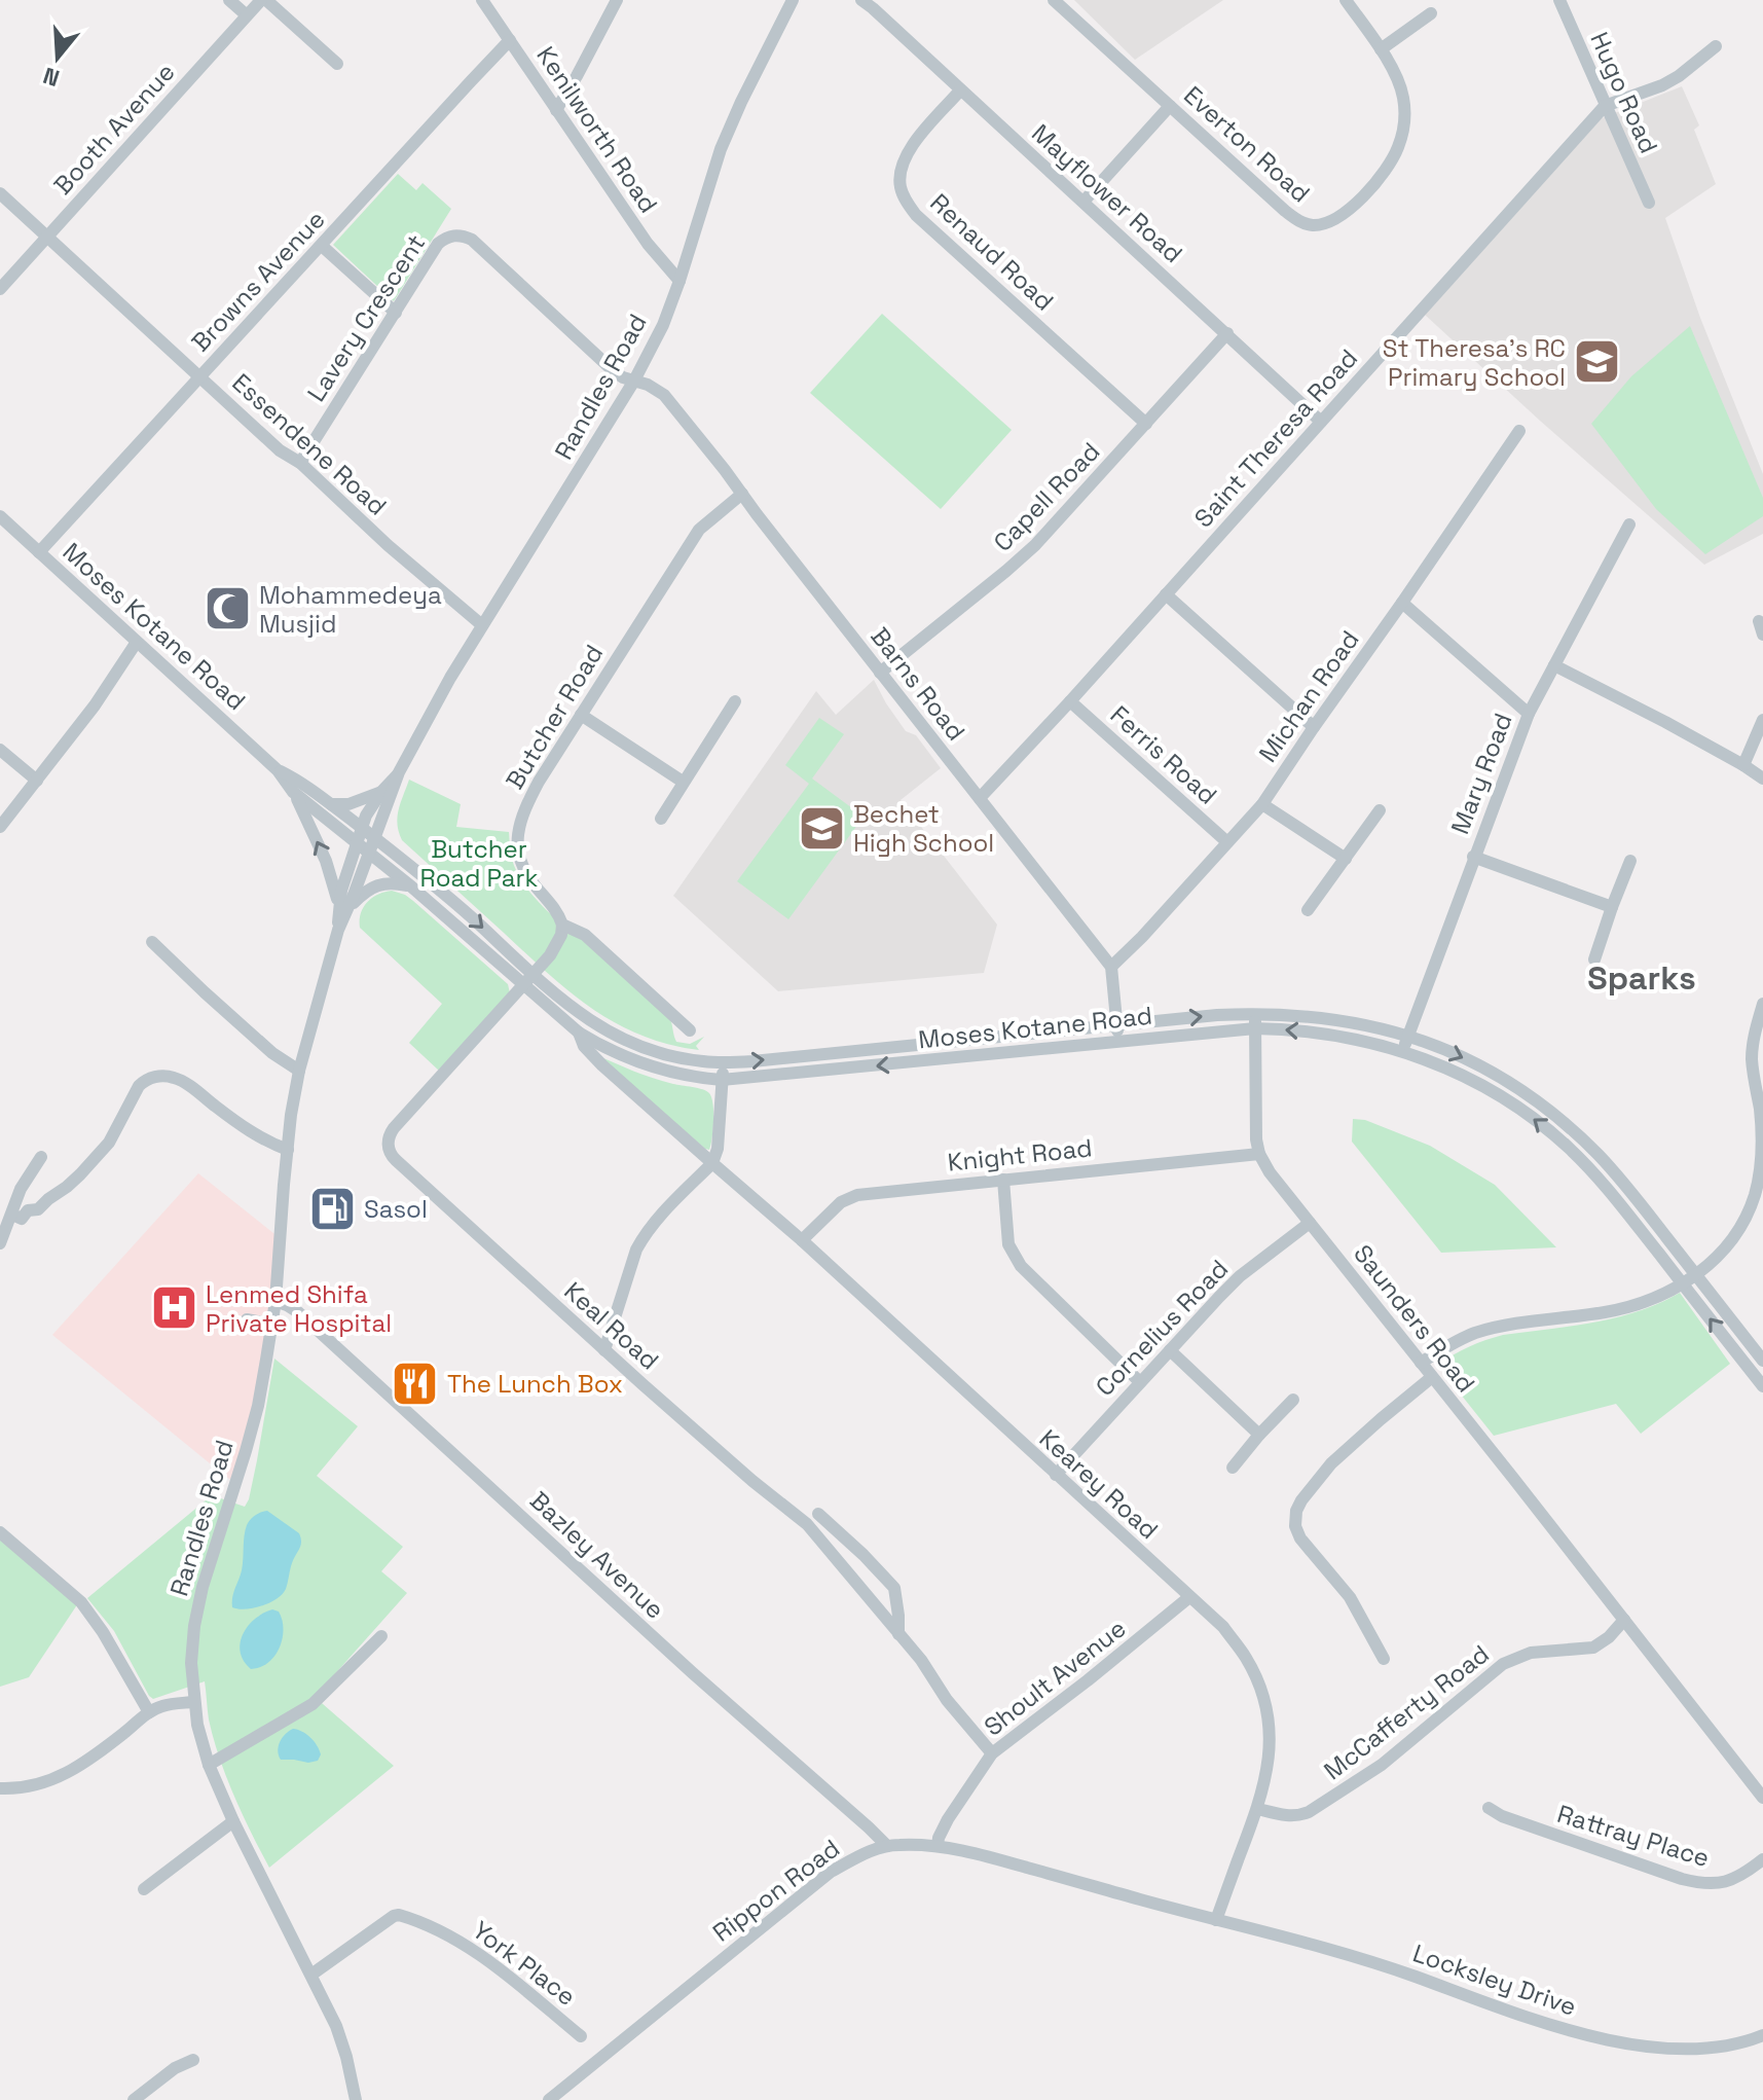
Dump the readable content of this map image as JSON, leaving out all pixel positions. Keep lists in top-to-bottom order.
{
  "streets": {
    "street": [
      "Hugo Road",
      "Booth Avenue",
      "Kenilworth Road",
      "Everton Road",
      "Mayflower Road",
      "Renaud Road",
      "Browns Avenue",
      "Lavery Crescent",
      "Randles Road",
      "Saint Theresa Road",
      "Essendene Road",
      "Capell Road",
      "Moses Kotane Road",
      "Barns Road",
      "Michan Road",
      "Butcher Road",
      "Ferris Road",
      "Mary Road",
      "Knight Road",
      "Saunders Road",
      "Keal Road",
      "Cornelius Road",
      "Kearey Road",
      "Bazley Avenue",
      "Shoult Avenue",
      "McCafferty Road",
      "Rattray Place",
      "Rippon Road",
      "York Place",
      "Locksley Drive"
    ]
  },
  "crossings": [
    ["Hugo Road", "Saint Theresa Road"],
    ["Booth Avenue", "Essendene Road"],
    ["Kenilworth Road", "Browns Avenue"],
    ["Kenilworth Road", "Randles Road"],
    ["Mayflower Road", "Renaud Road"],
    ["Mayflower Road", "Saint Theresa Road"],
    ["Mayflower Road", "Capell Road"],
    ["Renaud Road", "Capell Road"],
    ["Browns Avenue", "Essendene Road"],
    ["Browns Avenue", "Moses Kotane Road"],
    ["Lavery Crescent", "Randles Road"],
    ["Lavery Crescent", "Essendene Road"],
    ["Lavery Crescent", "Barns Road"],
    ["Randles Road", "Essendene Road"],
    ["Randles Road", "Moses Kotane Road"],
    ["Randles Road", "Barns Road"],
    ["Randles Road", "Bazley Avenue"],
    ["Randles Road", "York Place"],
    ["Saint Theresa Road", "Barns Road"],
    ["Saint Theresa Road", "Ferris Road"],
    ["Capell Road", "Barns Road"],
    ["Moses Kotane Road", "Mary Road"],
    ["Moses Kotane Road", "Saunders Road"],
    ["Moses Kotane Road", "Keal Road"],
    ["Moses Kotane Road", "Kearey Road"],
    ["Barns Road", "Michan Road"],
    ["Barns Road", "Butcher Road"],
    ["Michan Road", "Ferris Road"],
    ["Butcher Road", "Keal Road"],
    ["Knight Road", "Saunders Road"],
    ["Knight Road", "Kearey Road"],
    ["Saunders Road", "Cornelius Road"],
    ["Saunders Road", "McCafferty Road"],
    ["Keal Road", "Shoult Avenue"],
    ["Cornelius Road", "Kearey Road"],
    ["Kearey Road", "Shoult Avenue"],
    ["Kearey Road", "McCafferty Road"],
    ["Kearey Road", "Rippon Road"],
    ["Kearey Road", "Locksley Drive"],
    ["Bazley Avenue", "Rippon Road"],
    ["Shoult Avenue", "Rippon Road"],
    ["Rippon Road", "Locksley Drive"]
  ],
  "districts": ["Sparks"],
  "parks": ["Butcher Road Park"],
  "places": {
    "school or university": ["St Theresa's RC Primary School", "Bechet High School"],
    "mosque": ["Mohammedeya Musjid"],
    "fuel station": ["Sasol"],
    "hospital": ["Lenmed Shifa Private Hospital"],
    "restaurant": ["The Lunch Box"]
  },
  "north": "bottom"
}
